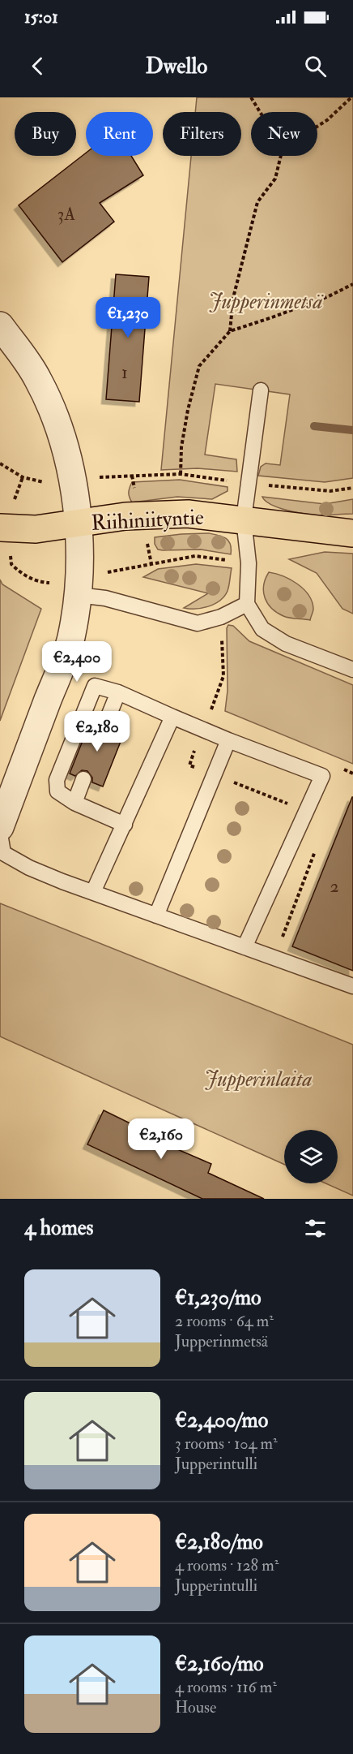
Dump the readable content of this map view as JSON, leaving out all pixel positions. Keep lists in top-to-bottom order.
{
  "streets": {
    "main road": ["Riihiniityntie"]
  },
  "parks": ["Jupperinmetsä", "Jupperinlaita"],
  "house_numbers": ["3A", "1", "2"],
  "page": {
    "status": "15:01",
    "header": "Dwello",
    "chip": [
      "Buy",
      "Rent",
      "Filters",
      "New"
    ],
    "price": [
      "€1,230",
      "€2,400",
      "€2,180",
      "€2,160"
    ],
    "heading": "4 homes",
    "list": [
      {
        "name": "€1,230/mo",
        "note": "2 rooms · 64 m² · Jupperinmetsä"
      },
      {
        "name": "€2,400/mo",
        "note": "3 rooms · 104 m² · Jupperintulli"
      },
      {
        "name": "€2,180/mo",
        "note": "4 rooms · 128 m² · Jupperintulli"
      },
      {
        "name": "€2,160/mo",
        "note": "4 rooms · 116 m² · House"
      }
    ]
  }
}
